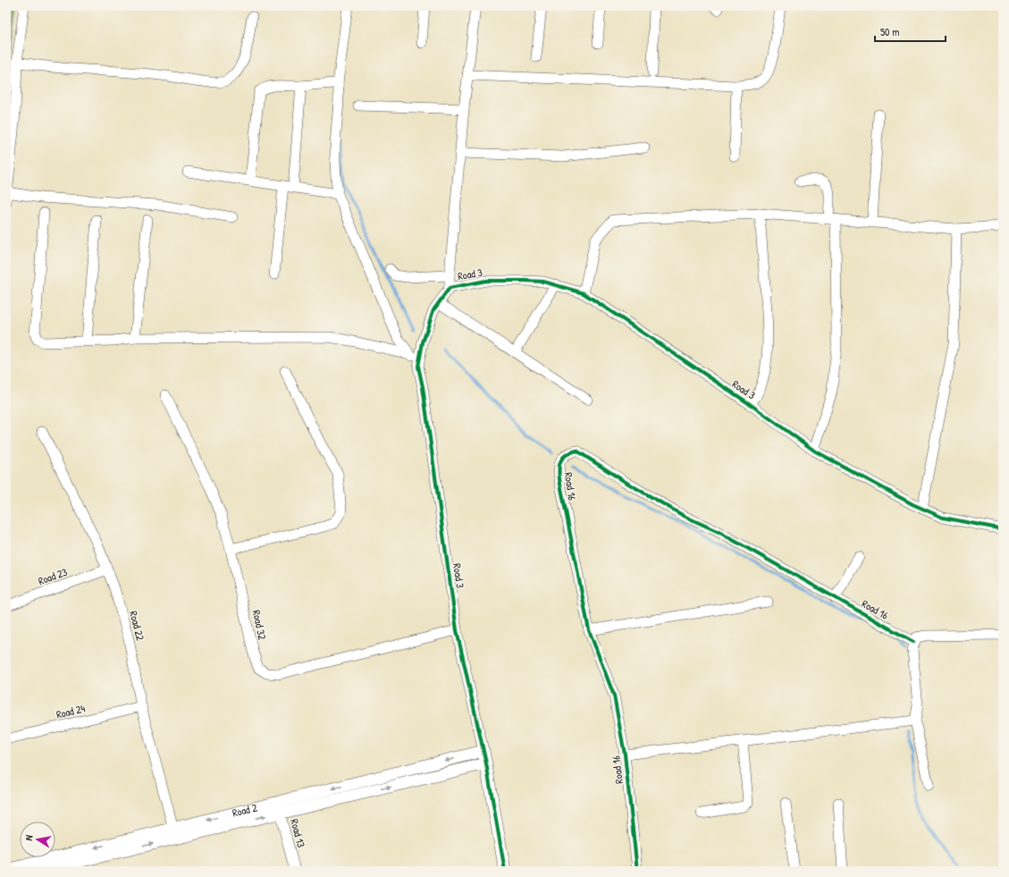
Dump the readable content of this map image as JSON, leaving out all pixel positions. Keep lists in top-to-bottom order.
{
  "streets": {
    "street": [
      "Road 3",
      "Road 16",
      "Road 23",
      "Road 32",
      "Road 22",
      "Road 24",
      "Road 2",
      "Road 13"
    ]
  },
  "crossings": [
    ["Road 3", "Road 32"],
    ["Road 3", "Road 2"],
    ["Road 23", "Road 22"],
    ["Road 22", "Road 24"],
    ["Road 22", "Road 2"],
    ["Road 2", "Road 13"]
  ],
  "scale_bar": "50 m",
  "north": "left"
}
